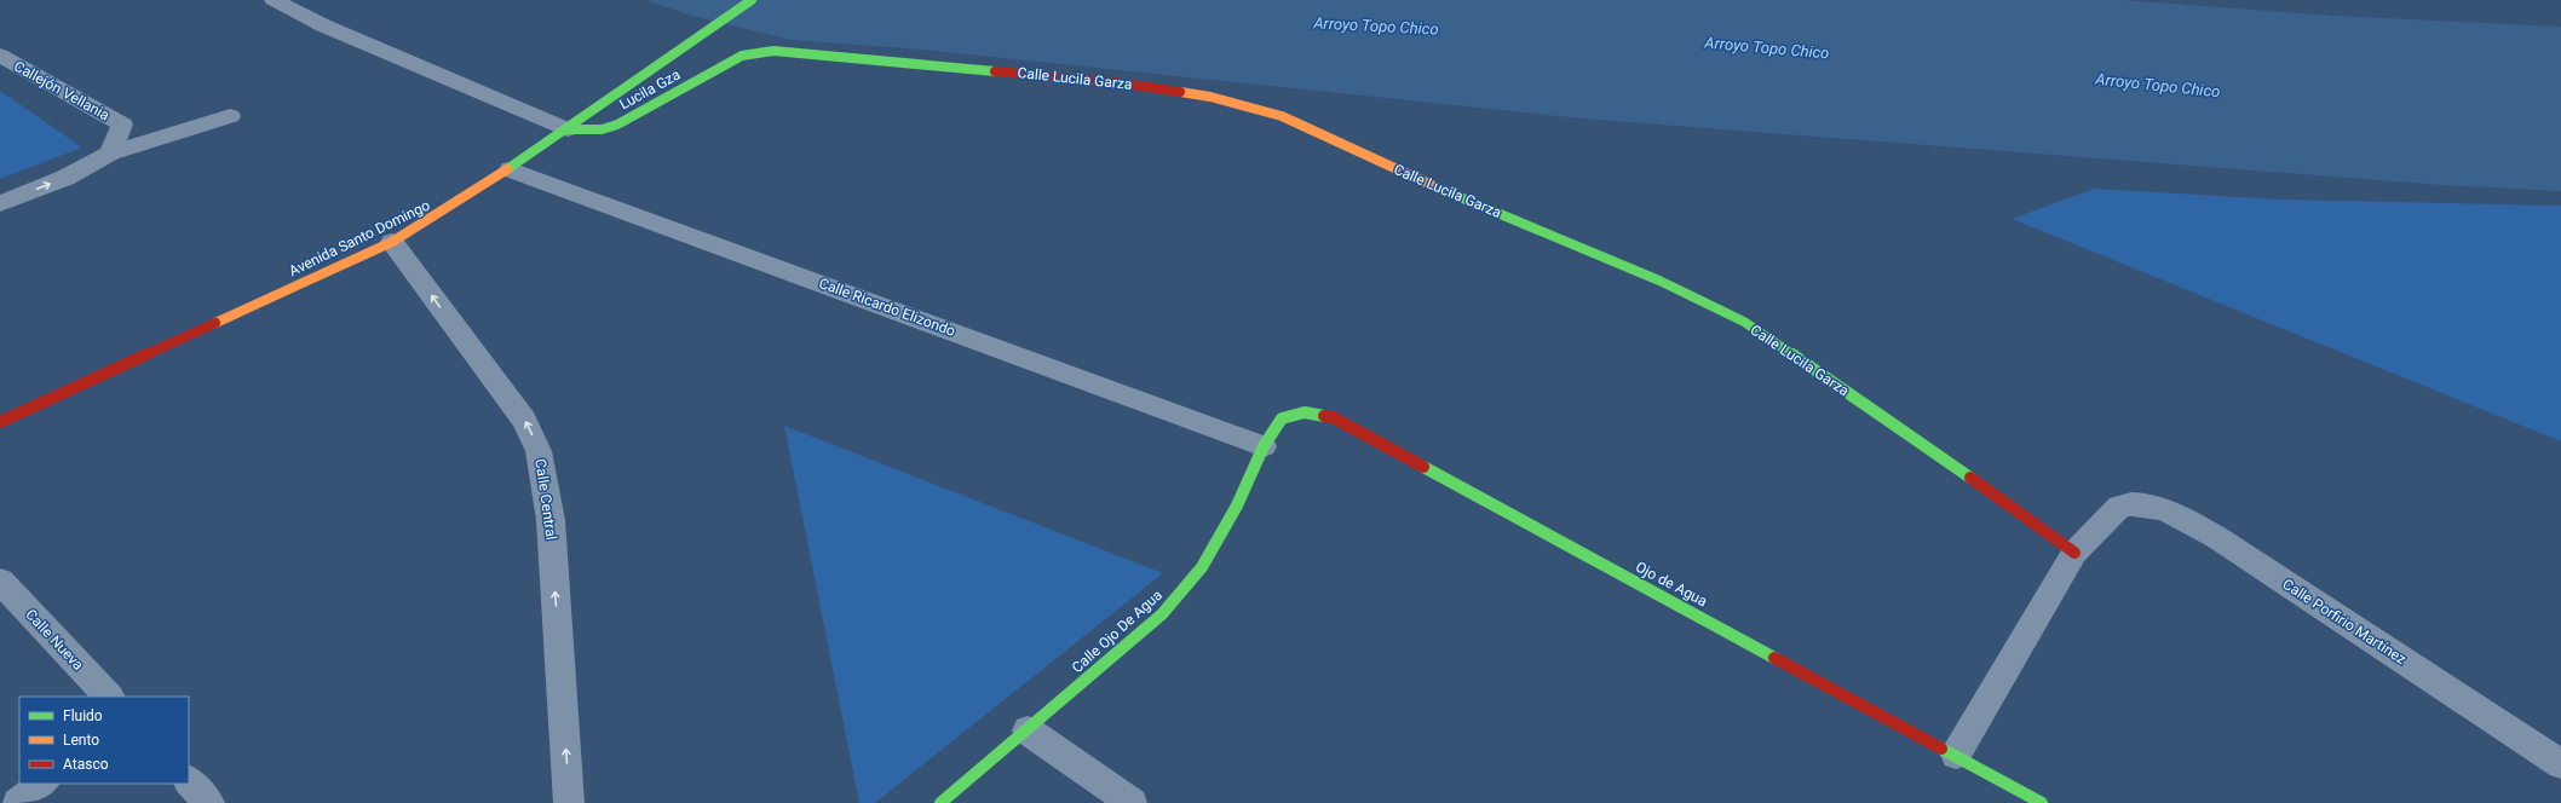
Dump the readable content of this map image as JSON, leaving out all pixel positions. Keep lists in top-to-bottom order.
{
  "streets": {
    "street": [
      "Calle Lucila Garza",
      "Lucila Gza",
      "Callejón Vellania",
      "Avenida Santo Domingo",
      "Calle Ricardo Elizondo",
      "Calle Central",
      "Ojo de Agua",
      "Calle Porfirio Martínez",
      "Calle Ojo De Agua",
      "Calle Nueva"
    ]
  },
  "crossings": [
    ["Calle Lucila Garza", "Lucila Gza"],
    ["Calle Lucila Garza", "Calle Porfirio Martínez"],
    ["Lucila Gza", "Avenida Santo Domingo"],
    ["Avenida Santo Domingo", "Calle Ricardo Elizondo"],
    ["Avenida Santo Domingo", "Calle Central"],
    ["Calle Ricardo Elizondo", "Calle Ojo De Agua"],
    ["Ojo de Agua", "Calle Ojo De Agua"]
  ],
  "one_way": ["Calle Central"],
  "water": ["Arroyo Topo Chico"],
  "legend": ["Fluido", "Lento", "Atasco"]
}
